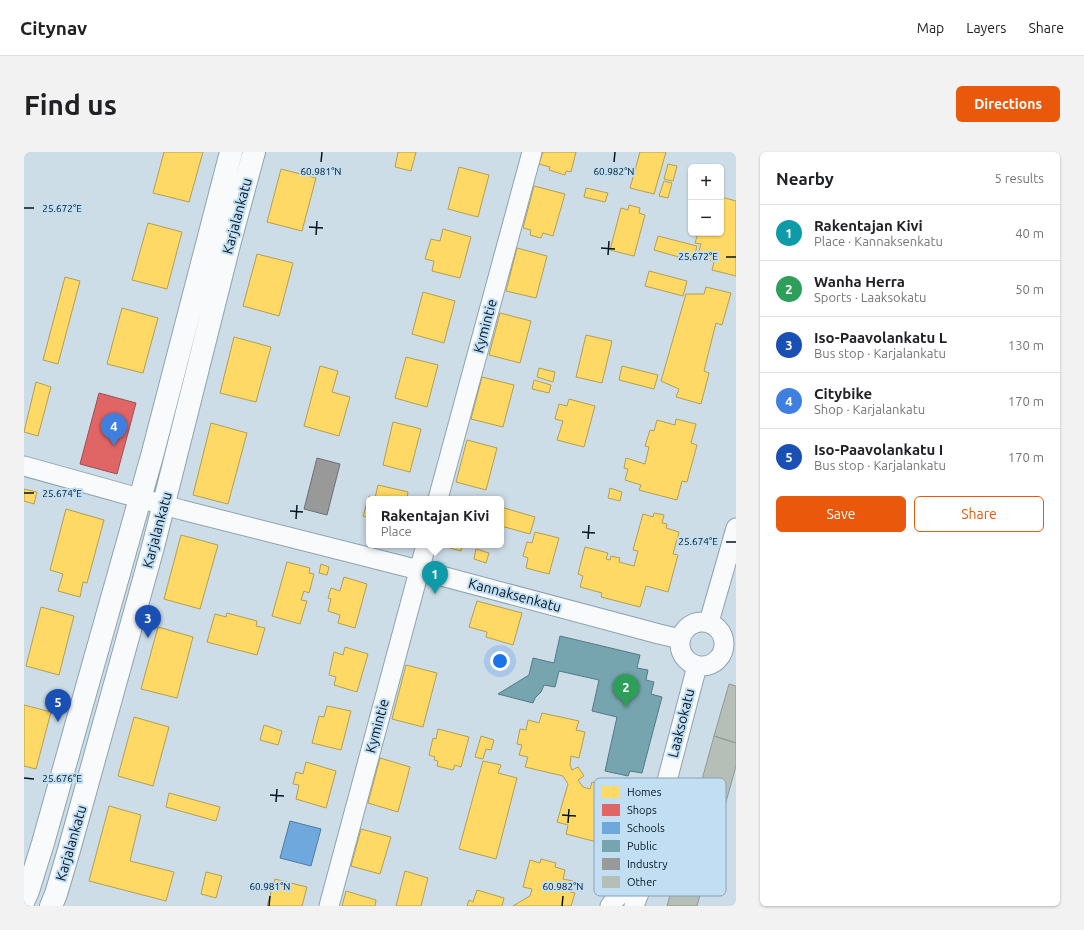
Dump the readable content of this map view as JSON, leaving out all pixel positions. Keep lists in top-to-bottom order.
{
  "streets": {
    "main road": ["Karjalankatu"],
    "street": ["Kymintie", "Kannaksenkatu", "Laaksokatu"]
  },
  "crossings": [
    ["Karjalankatu", "Kannaksenkatu"],
    ["Kymintie", "Kannaksenkatu"],
    ["Kannaksenkatu", "Laaksokatu"]
  ],
  "legend": [
    "Homes",
    "Shops",
    "Schools",
    "Public",
    "Industry",
    "Other"
  ],
  "page": {
    "header": "Citynav",
    "nav": ["Map", "Layers", "Share"],
    "buttons": [
      "Directions",
      ["Save", "Share"]
    ],
    "title": "Find us",
    "heading": ["Nearby", "5 results"],
    "map_buttons": ["+", "−"],
    "list": [
      {
        "mark": "1",
        "name": "Rakentajan Kivi",
        "note": "Place · Kannaksenkatu",
        "value": "40 m"
      },
      {
        "mark": "2",
        "name": "Wanha Herra",
        "note": "Sports · Laaksokatu",
        "value": "50 m"
      },
      {
        "mark": "3",
        "name": "Iso-Paavolankatu L",
        "note": "Bus stop · Karjalankatu",
        "value": "130 m"
      },
      {
        "mark": "4",
        "name": "Citybike",
        "note": "Shop · Karjalankatu",
        "value": "170 m"
      },
      {
        "mark": "5",
        "name": "Iso-Paavolankatu I",
        "note": "Bus stop · Karjalankatu",
        "value": "170 m"
      }
    ],
    "pins": [
      "4",
      "1",
      "3",
      "2",
      "5"
    ],
    "popup": ["Rakentajan Kivi", "Place"]
  },
  "coordinates": [
    "60.981°N",
    "60.982°N",
    "25.672°E",
    "25.674°E",
    "25.676°E"
  ]
}
